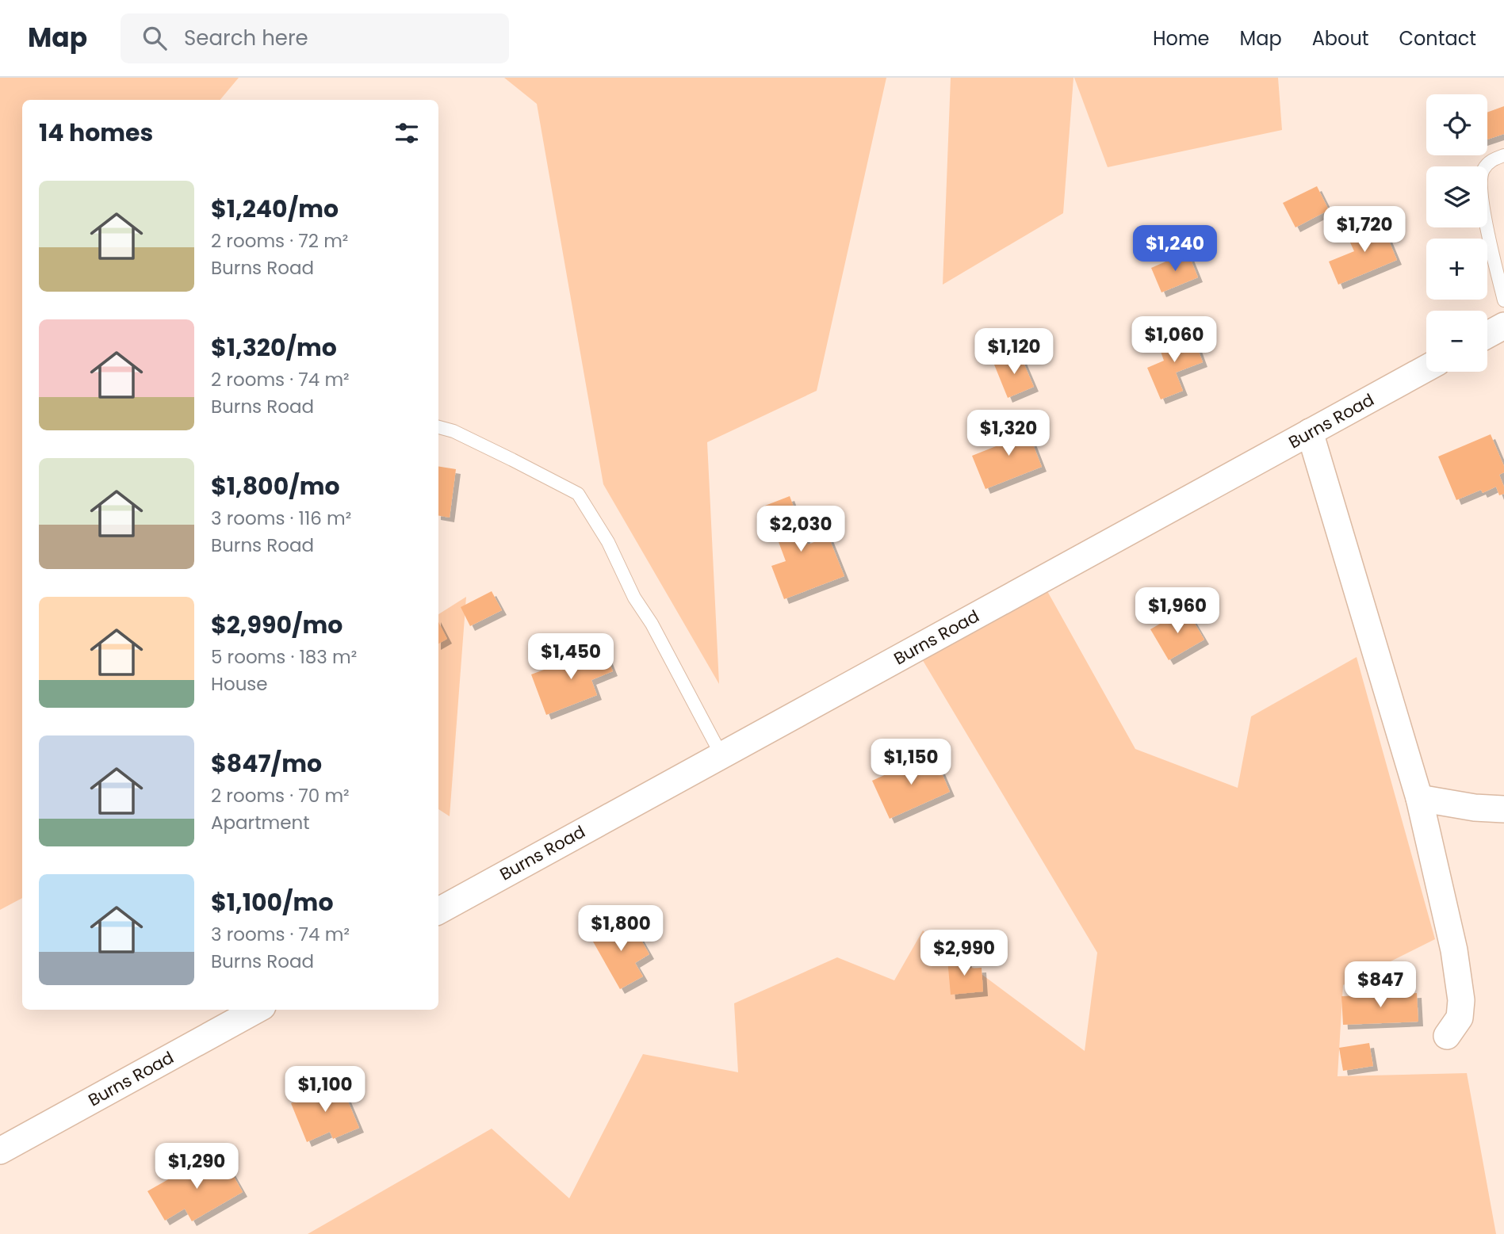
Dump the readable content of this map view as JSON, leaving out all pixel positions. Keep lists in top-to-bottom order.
{
  "streets": {
    "street": ["Burns Road"]
  },
  "page": {
    "header": "Map",
    "search": "Search here",
    "nav": [
      "Home",
      "Map",
      "About",
      "Contact"
    ],
    "map_buttons": ["+", "−"],
    "heading": "14 homes",
    "list": [
      {
        "name": "$1,240/mo",
        "note": "2 rooms · 72 m² · Burns Road"
      },
      {
        "name": "$1,320/mo",
        "note": "2 rooms · 74 m² · Burns Road"
      },
      {
        "name": "$1,800/mo",
        "note": "3 rooms · 116 m² · Burns Road"
      },
      {
        "name": "$2,990/mo",
        "note": "5 rooms · 183 m² · House"
      },
      {
        "name": "$847/mo",
        "note": "2 rooms · 70 m² · Apartment"
      },
      {
        "name": "$1,100/mo",
        "note": "3 rooms · 74 m² · Burns Road"
      }
    ],
    "price": [
      "$1,720",
      "$1,240",
      "$1,060",
      "$1,120",
      "$1,320",
      "$2,030",
      "$1,960",
      "$1,450",
      "$1,150",
      "$1,800",
      "$2,990",
      "$847",
      "$1,100",
      "$1,290"
    ]
  }
}
